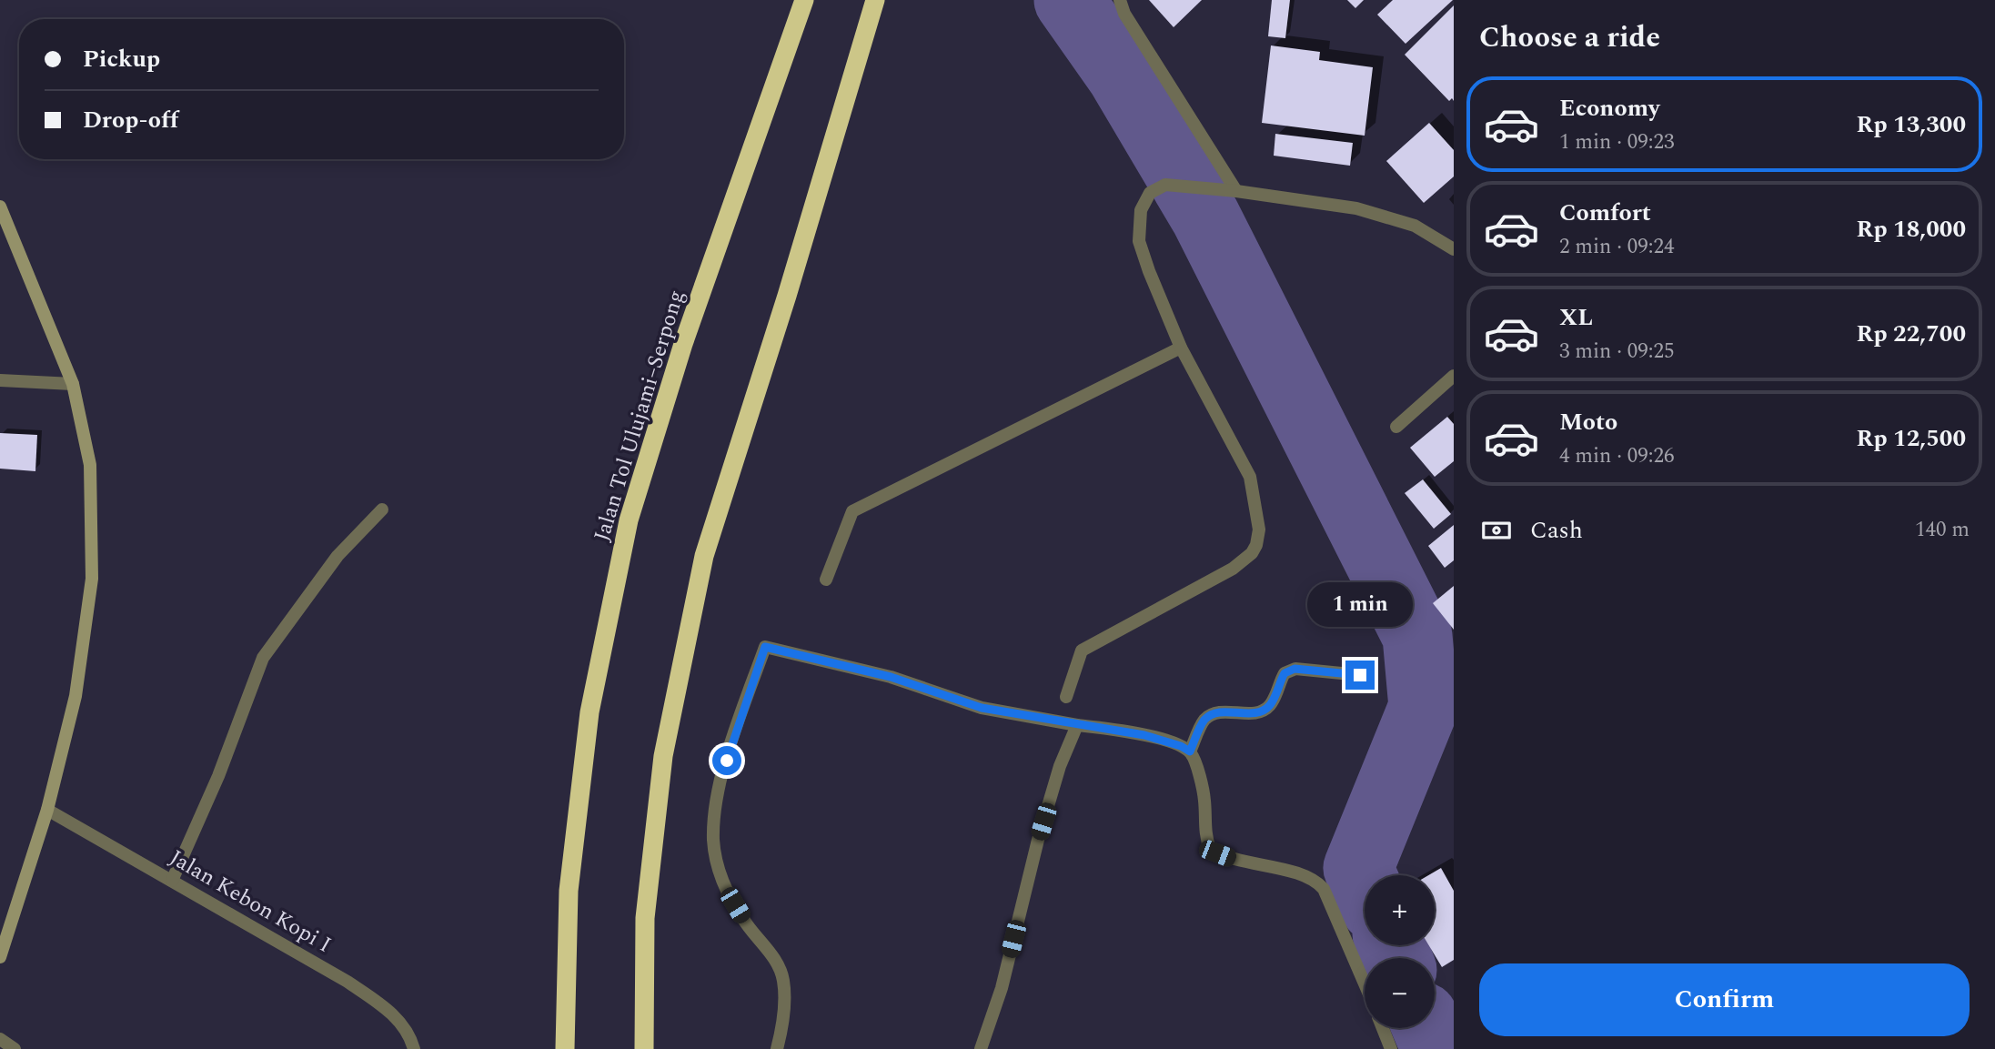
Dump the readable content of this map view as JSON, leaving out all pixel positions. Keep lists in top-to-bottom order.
{
  "streets": {
    "highway": ["Jalan Tol Ulujami–Serpong"],
    "street": ["Jalan Kebon Kopi I"]
  },
  "page": {
    "heading": "Choose a ride",
    "banner": ["Pickup", "Drop-off"],
    "list": [
      {
        "name": "Economy",
        "note": "1 min · 09:23",
        "value": "Rp 13,300"
      },
      {
        "name": "Comfort",
        "note": "2 min · 09:24",
        "value": "Rp 18,000"
      },
      {
        "name": "XL",
        "note": "3 min · 09:25",
        "value": "Rp 22,700"
      },
      {
        "name": "Moto",
        "note": "4 min · 09:26",
        "value": "Rp 12,500"
      }
    ],
    "pay": ["Cash", "140 m"],
    "bubble": "1 min",
    "map_buttons": ["+", "−"],
    "buttons": "Confirm"
  }
}
